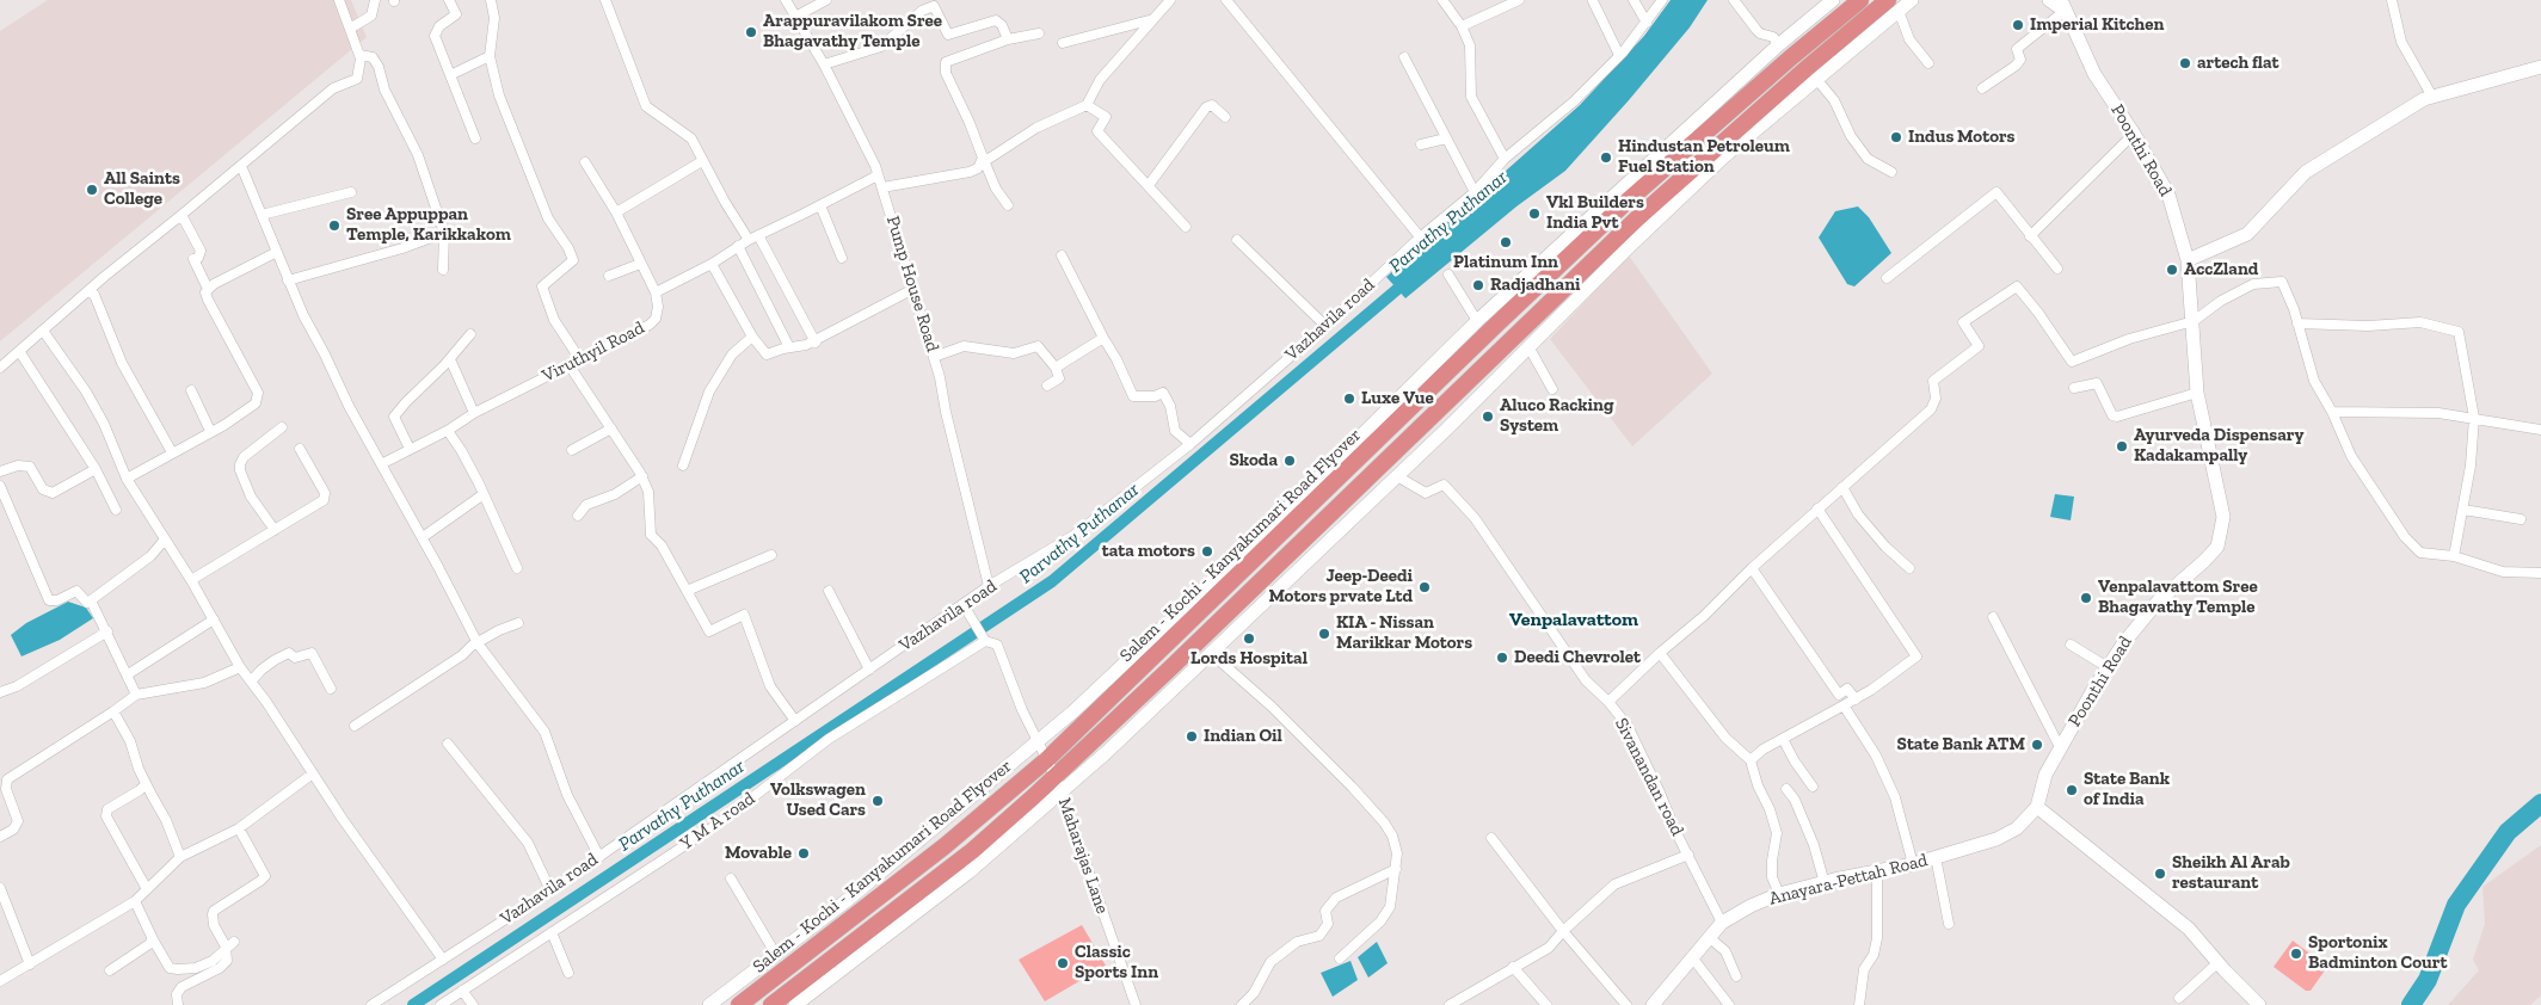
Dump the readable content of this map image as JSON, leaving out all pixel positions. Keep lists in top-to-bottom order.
{
  "streets": {
    "highway": ["Salem - Kochi - Kanyakumari Road Flyover"],
    "street": [
      "Poonthi Road",
      "Pump House Road",
      "Vazhavila road",
      "Viruthyil Road",
      "Sivanandan road",
      "Y M A road",
      "Maharajas Lane",
      "Anayara-Pettah Road"
    ]
  },
  "crossings": [
    ["Poonthi Road", "Anayara-Pettah Road"],
    ["Pump House Road", "Vazhavila road"],
    ["Vazhavila road", "Maharajas Lane"],
    ["Salem - Kochi - Kanyakumari Road Flyover", "Maharajas Lane"],
    ["Sivanandan road", "Anayara-Pettah Road"],
    ["Y M A road", "Maharajas Lane"]
  ],
  "districts": ["Venpalavattom"],
  "water": ["Parvathy Puthanar"],
  "places": [
    "Imperial Kitchen",
    "Arappuravilakom Sree Bhagavathy Temple",
    "artech flat",
    "Indus Motors",
    "Hindustan Petroleum Fuel Station",
    "All Saints College",
    "Vkl Builders India Pvt",
    "Sree Appuppan Temple, Karikkakom",
    "Platinum Inn",
    "AccZland",
    "Radjadhani",
    "Luxe Vue",
    "Aluco Racking System",
    "Ayurveda Dispensary Kadakampally",
    "Skoda",
    "tata motors",
    "Jeep-Deedi Motors prvate Ltd",
    "Venpalavattom Sree Bhagavathy Temple",
    "KIA - Nissan Marikkar Motors",
    "Lords Hospital",
    "Deedi Chevrolet",
    "Indian Oil",
    "State Bank ATM",
    "State Bank of India",
    "Volkswagen Used Cars",
    "Movable",
    "Sheikh Al Arab restaurant",
    "Sportonix Badminton Court",
    "Classic Sports Inn"
  ]
}
